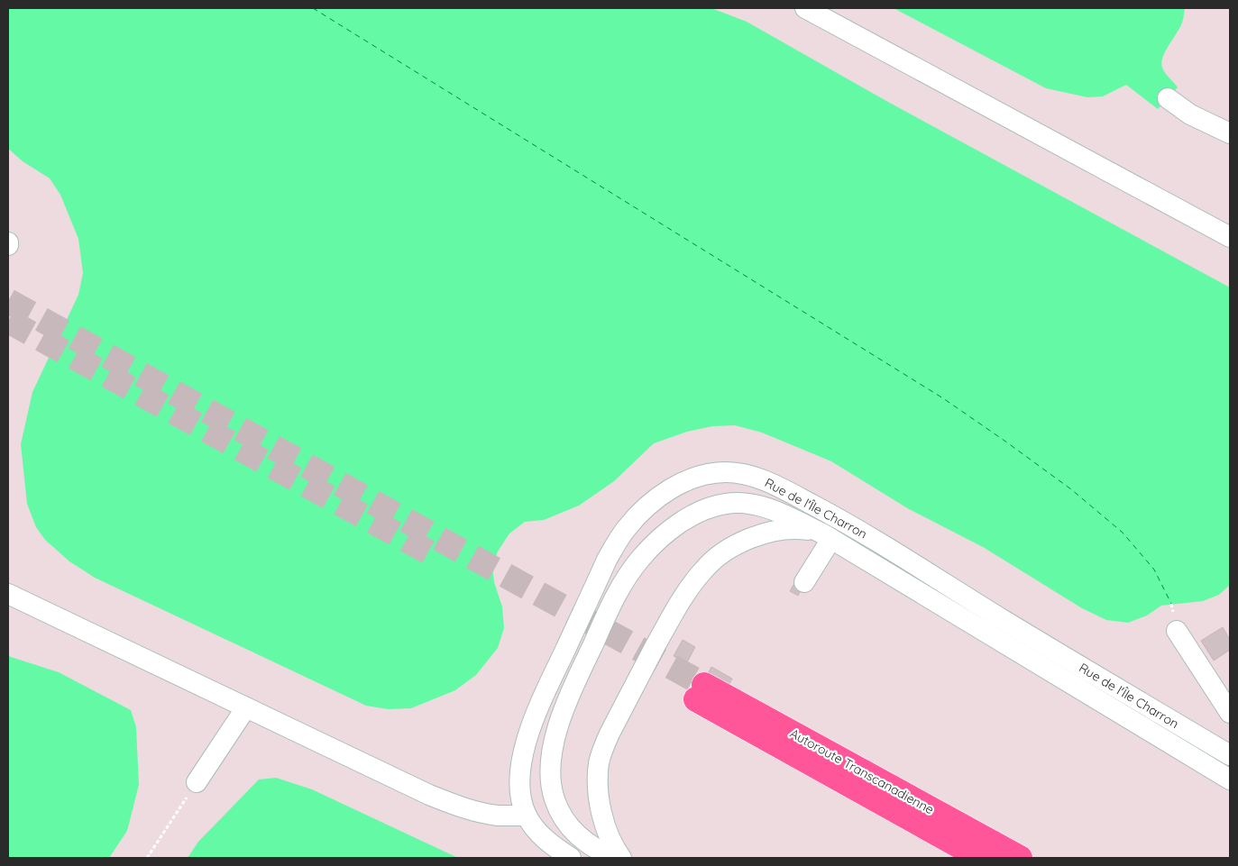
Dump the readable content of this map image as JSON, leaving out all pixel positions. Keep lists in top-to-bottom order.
{
  "streets": {
    "highway": ["Autoroute Transcanadienne"],
    "street": ["Rue de l'Île Charron"]
  }
}
